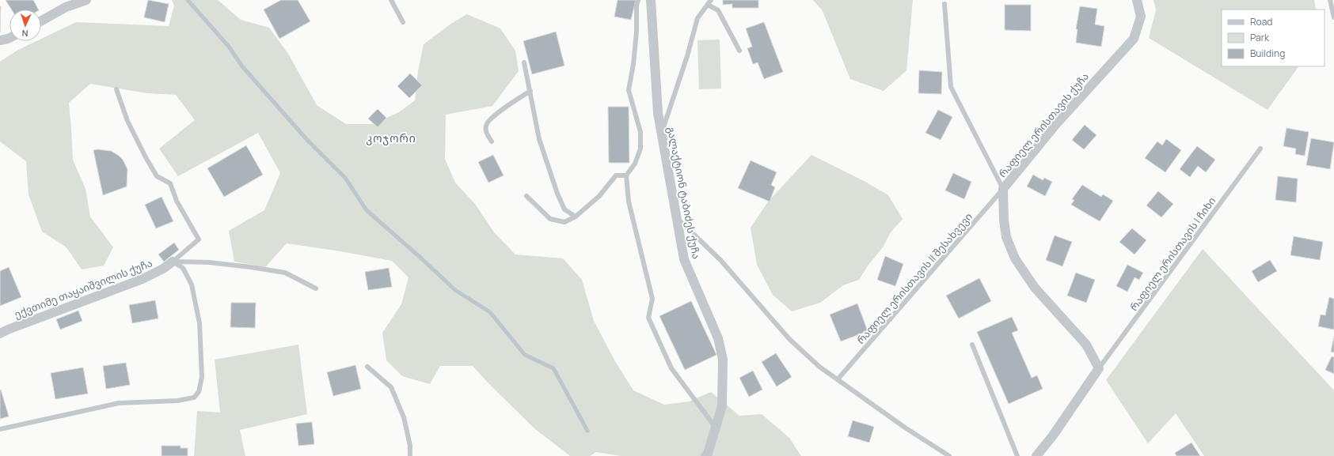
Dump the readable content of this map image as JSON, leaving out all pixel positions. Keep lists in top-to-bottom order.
{
  "streets": {
    "street": ["რაფიელ ერისთავის ქუჩა", "გალაქტიონ ტაბიძეს ქუჩა", "ექვთიმე თაყაიშვილის ქუჩა"],
    "lane": ["რაფიელ ერისთავის I ჩიხი", "რაფიელ ერისთავის II შესახვევი"]
  },
  "crossings": [
    ["რაფიელ ერისთავის ქუჩა", "რაფიელ ერისთავის I ჩიხი"],
    ["რაფიელ ერისთავის ქუჩა", "რაფიელ ერისთავის II შესახვევი"]
  ],
  "districts": ["კოჯორი"],
  "legend": ["Road", "Park", "Building"],
  "north": "bottom"
}
